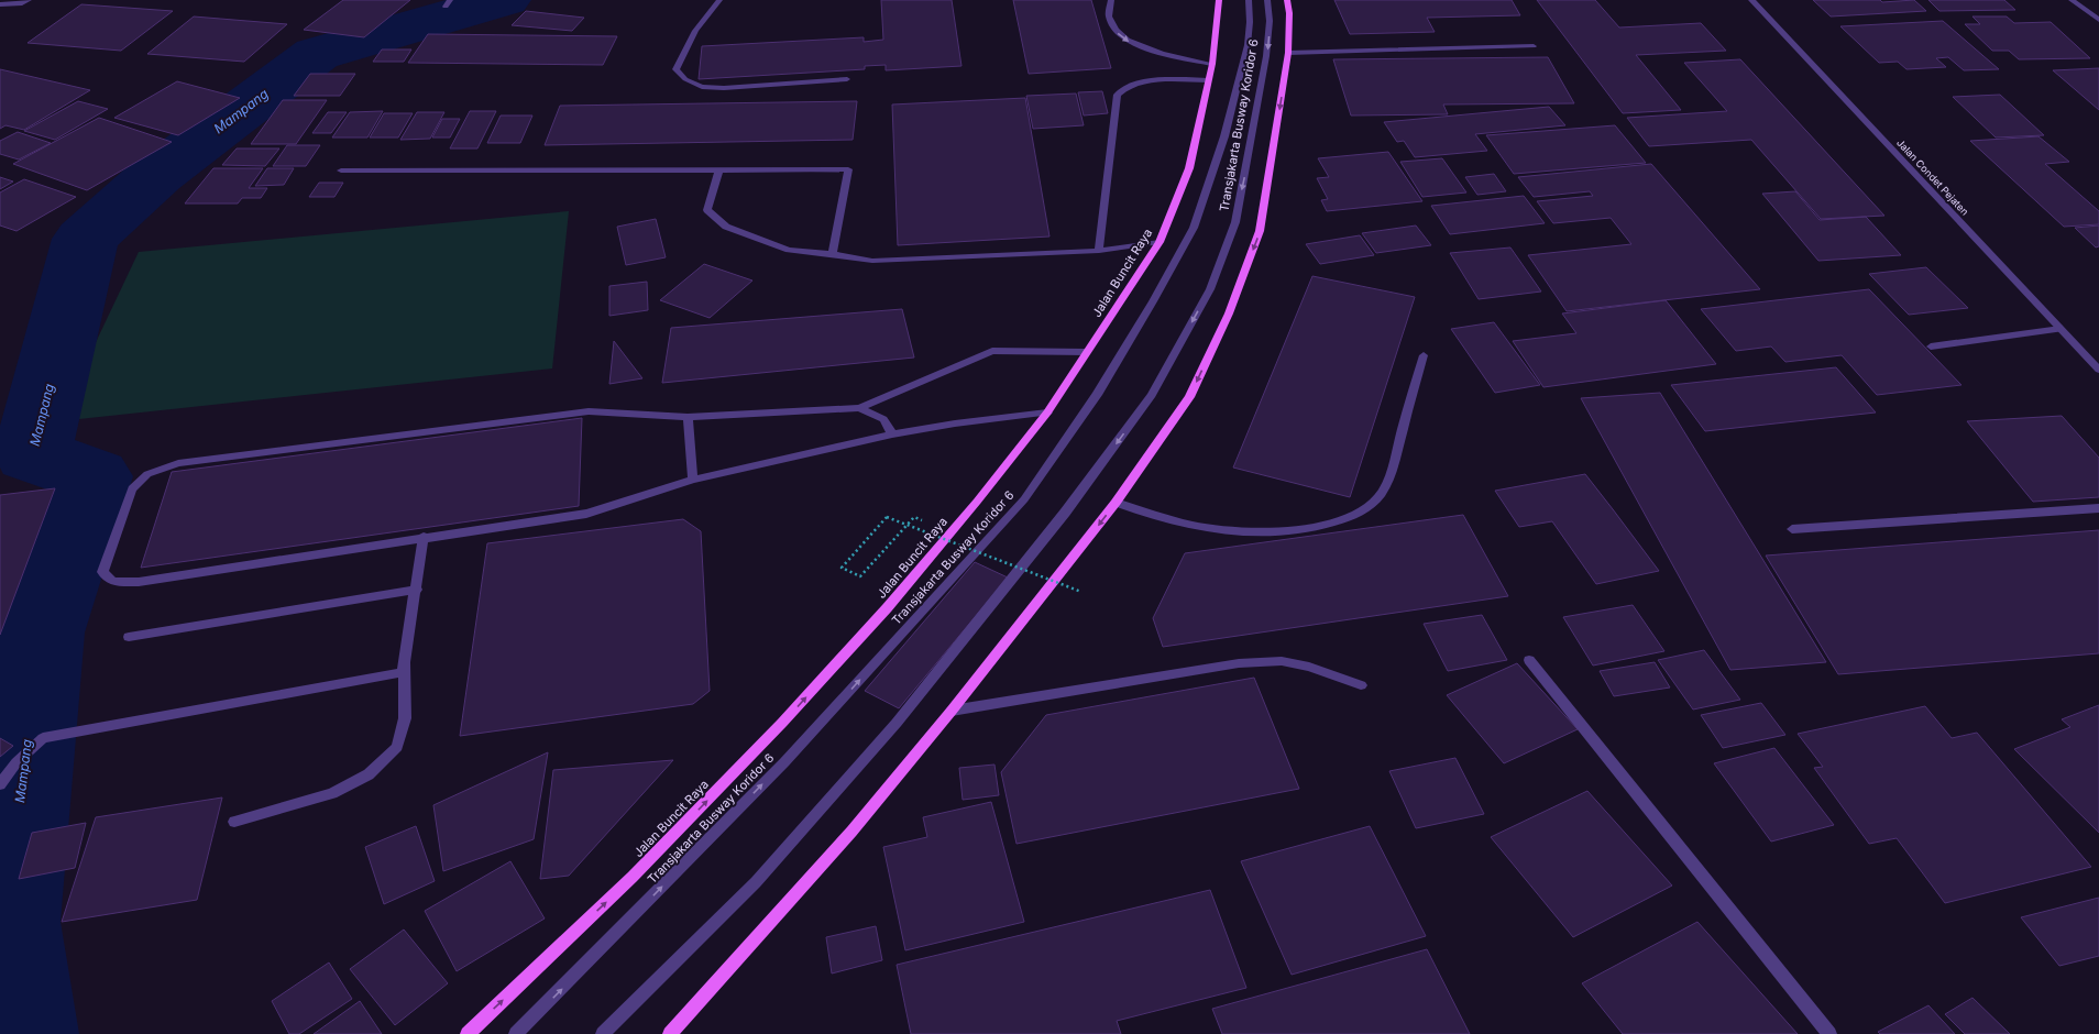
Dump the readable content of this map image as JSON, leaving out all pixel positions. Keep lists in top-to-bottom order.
{
  "streets": {
    "main road": ["Jalan Buncit Raya"],
    "street": ["Transjakarta Busway Koridor 6", "Jalan Condet Pejaten"]
  },
  "one_way": ["Jalan Buncit Raya"],
  "water": ["Mampang"]
}
